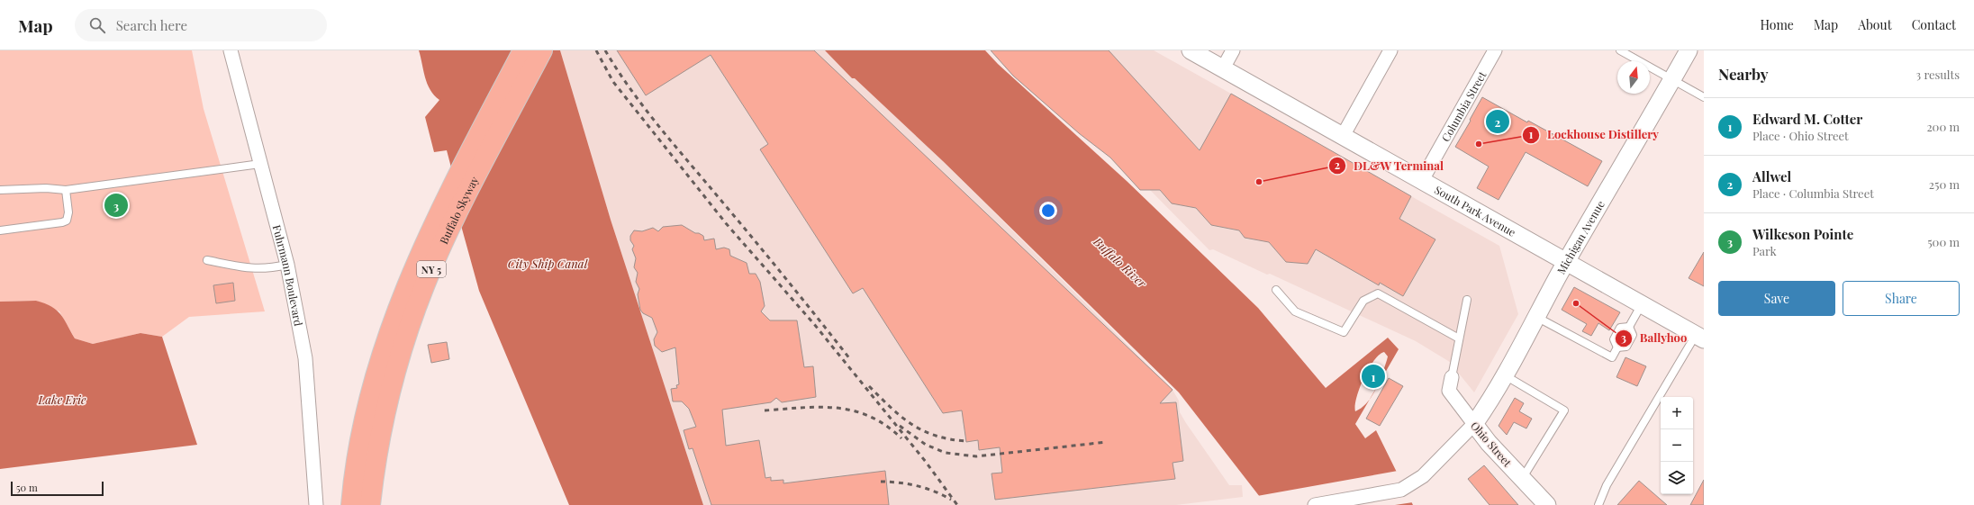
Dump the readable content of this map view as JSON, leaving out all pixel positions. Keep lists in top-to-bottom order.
{
  "streets": {
    "highway": ["Buffalo Skyway", "NY 5"],
    "street": [
      "Columbia Street",
      "South Park Avenue",
      "Michigan Avenue",
      "Fuhrmann Boulevard",
      "Ohio Street"
    ]
  },
  "crossings": [
    ["Columbia Street", "South Park Avenue"],
    ["South Park Avenue", "Michigan Avenue"],
    ["Michigan Avenue", "Ohio Street"]
  ],
  "water": ["Buffalo River", "City Ship Canal", "Lake Erie"],
  "places": ["Lockhouse Distillery", "DL&W Terminal", "Ballyhoo"],
  "scale_bar": "50 m",
  "north": "top",
  "page": {
    "header": "Map",
    "search": "Search here",
    "nav": [
      "Home",
      "Map",
      "About",
      "Contact"
    ],
    "heading": ["Nearby", "3 results"],
    "list": [
      {
        "mark": "1",
        "name": "Edward M. Cotter",
        "note": "Place · Ohio Street",
        "value": "200 m"
      },
      {
        "mark": "2",
        "name": "Allwel",
        "note": "Place · Columbia Street",
        "value": "250 m"
      },
      {
        "mark": "3",
        "name": "Wilkeson Pointe",
        "note": "Park",
        "value": "500 m"
      }
    ],
    "pins": ["2", "3", "1"],
    "buttons": ["Save", "Share"],
    "map_buttons": ["+", "−"],
    "scale": "50 m"
  }
}
